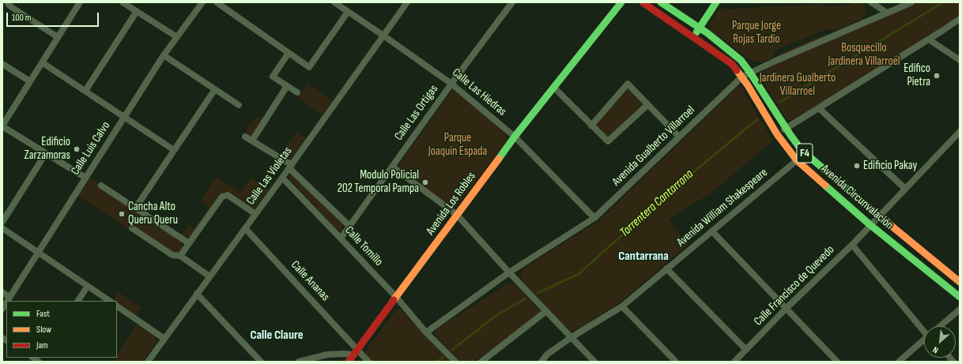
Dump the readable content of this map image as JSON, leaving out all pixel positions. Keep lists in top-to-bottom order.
{
  "streets": {
    "main road": ["F4", "Avenida Circunvalación", "Avenida Los Robles"],
    "street": [
      "Calle Las Hiedras",
      "Calle Las Ortigas",
      "Avenida Gualberto Villarroel",
      "Calle Luis Calvo",
      "Calle Las Violetas",
      "Avenida William Shakespeare",
      "Calle Tomillo",
      "Calle Ananas",
      "Calle Francisco de Quevedo"
    ]
  },
  "crossings": [
    ["Calle Las Hiedras", "Calle Las Ortigas"],
    ["Calle Las Hiedras", "Avenida Gualberto Villarroel"],
    ["Calle Las Hiedras", "Calle Las Violetas"],
    ["Calle Las Hiedras", "Avenida Los Robles"],
    ["Calle Las Ortigas", "Calle Tomillo"],
    ["Avenida Gualberto Villarroel", "Avenida Circunvalación"],
    ["Avenida Gualberto Villarroel", "Calle Tomillo"],
    ["Calle Las Violetas", "Calle Tomillo"],
    ["Calle Las Violetas", "Calle Ananas"],
    ["Avenida Circunvalación", "Avenida William Shakespeare"],
    ["Avenida Circunvalación", "Calle Francisco de Quevedo"],
    ["Avenida Los Robles", "Calle Tomillo"],
    ["Avenida Los Robles", "Calle Ananas"]
  ],
  "districts": ["Cantarrana", "Calle Claure"],
  "water": ["Torrentera Cantarrana"],
  "parks": [
    "Parque Jorge Rojas Tardio",
    "Bosquecillo Jardinera Villarroel",
    "Jardinera Gualberto Villarroel",
    "Parque Joaquin Espada"
  ],
  "places": [
    "Edifico Pietra",
    "Edificio Zarzamoras",
    "Edificio Pakay",
    "Modulo Policial 202 Temporal Pampa",
    "Cancha Alto Queru Queru"
  ],
  "legend": ["Fast", "Slow", "Jam"],
  "scale_bar": "100 m",
  "north": "bottom left"
}
